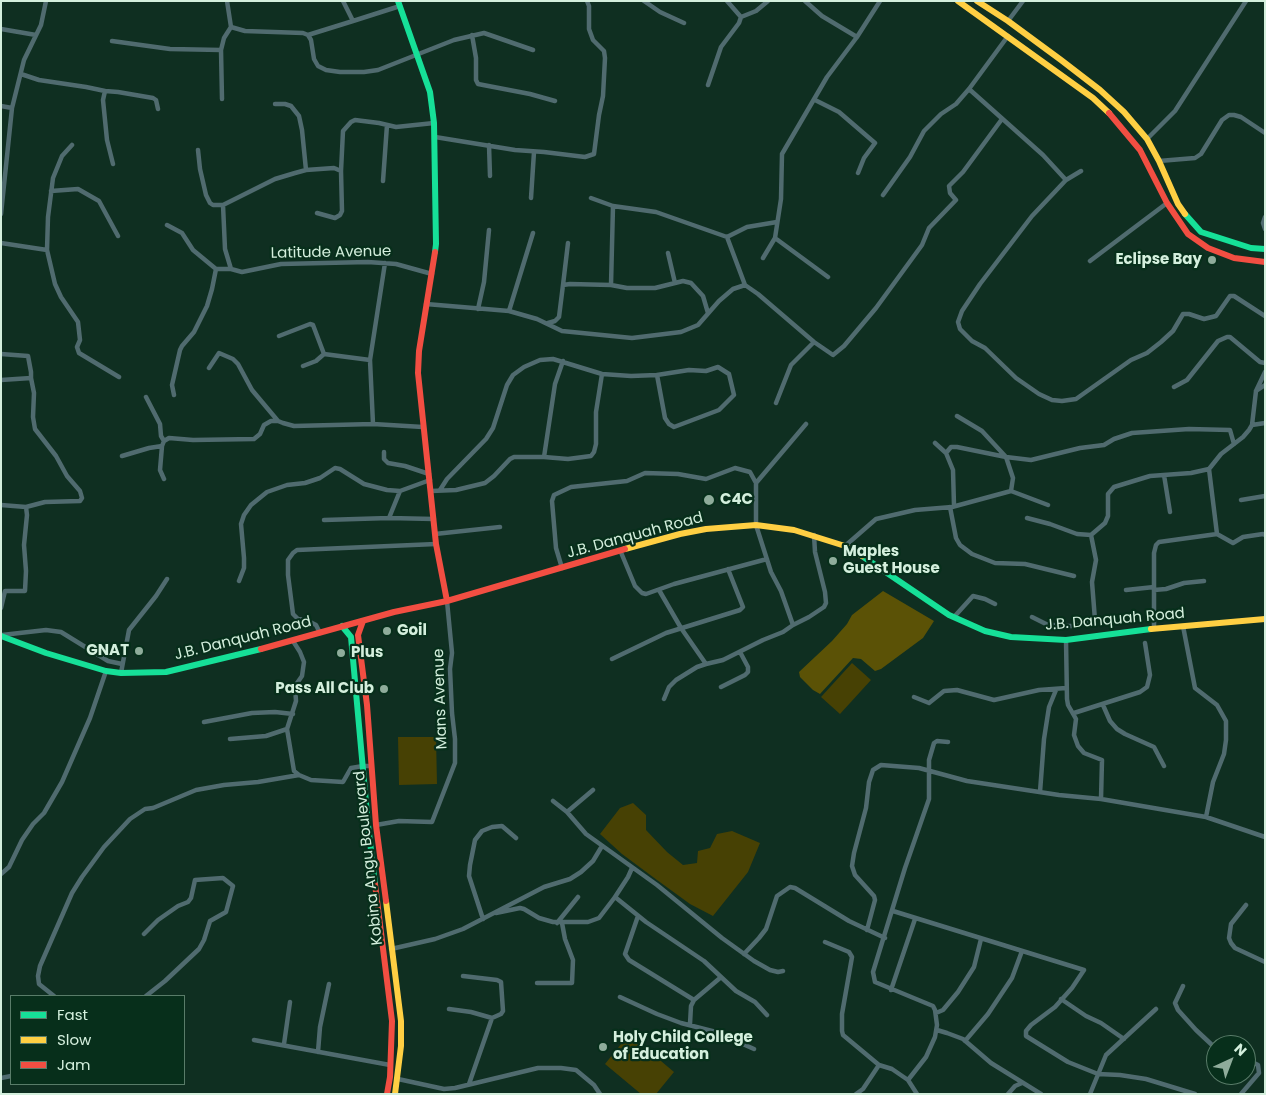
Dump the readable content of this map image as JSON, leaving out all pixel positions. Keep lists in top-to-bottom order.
{
  "streets": {
    "main road": ["J.B. Danquah Road", "Kobina Angu Boulevard"],
    "street": ["Latitude Avenue", "Mans Avenue"]
  },
  "crossings": [
    ["J.B. Danquah Road", "Mans Avenue"],
    ["J.B. Danquah Road", "Kobina Angu Boulevard"],
    ["Mans Avenue", "Kobina Angu Boulevard"]
  ],
  "places": [
    "Eclipse Bay",
    "C4C",
    "Maples Guest House",
    "Goil",
    "GNAT",
    "Plus",
    "Pass All Club",
    "Holy Child College of Education"
  ],
  "legend": ["Fast", "Slow", "Jam"],
  "north": "top right"
}
